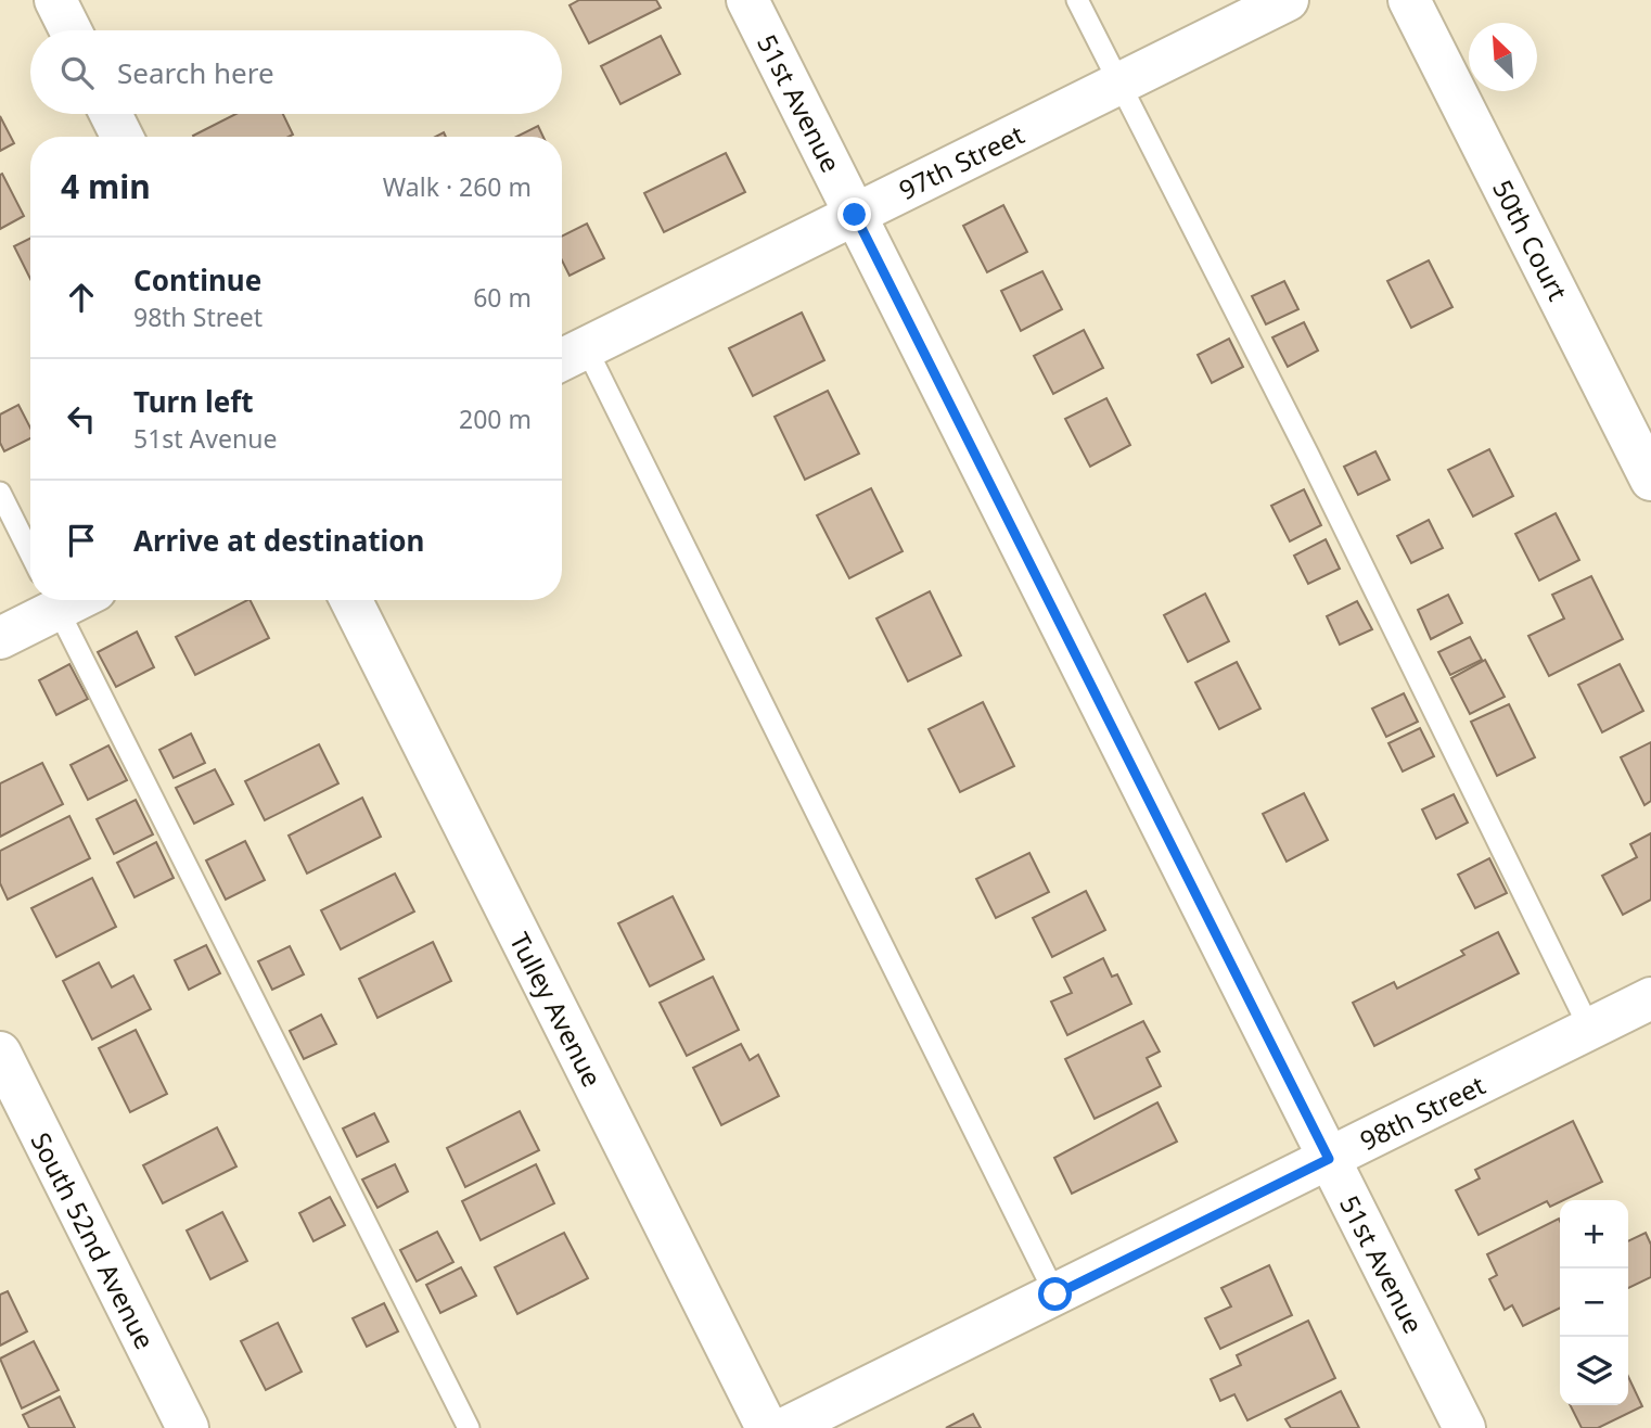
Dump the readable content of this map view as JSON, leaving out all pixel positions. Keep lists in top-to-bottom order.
{
  "streets": {
    "street": [
      "51st Avenue",
      "97th Street",
      "50th Court",
      "Tulley Avenue",
      "98th Street",
      "South 52nd Avenue"
    ]
  },
  "crossings": [
    ["51st Avenue", "97th Street"],
    ["51st Avenue", "98th Street"]
  ],
  "north": "top left",
  "page": {
    "search": "Search here",
    "heading": ["4 min", "Walk · 260 m"],
    "list": [
      ["Continue", "98th Street", "60 m"],
      ["Turn left", "51st Avenue", "200 m"],
      "Arrive at destination"
    ],
    "map_buttons": ["+", "−"]
  }
}
